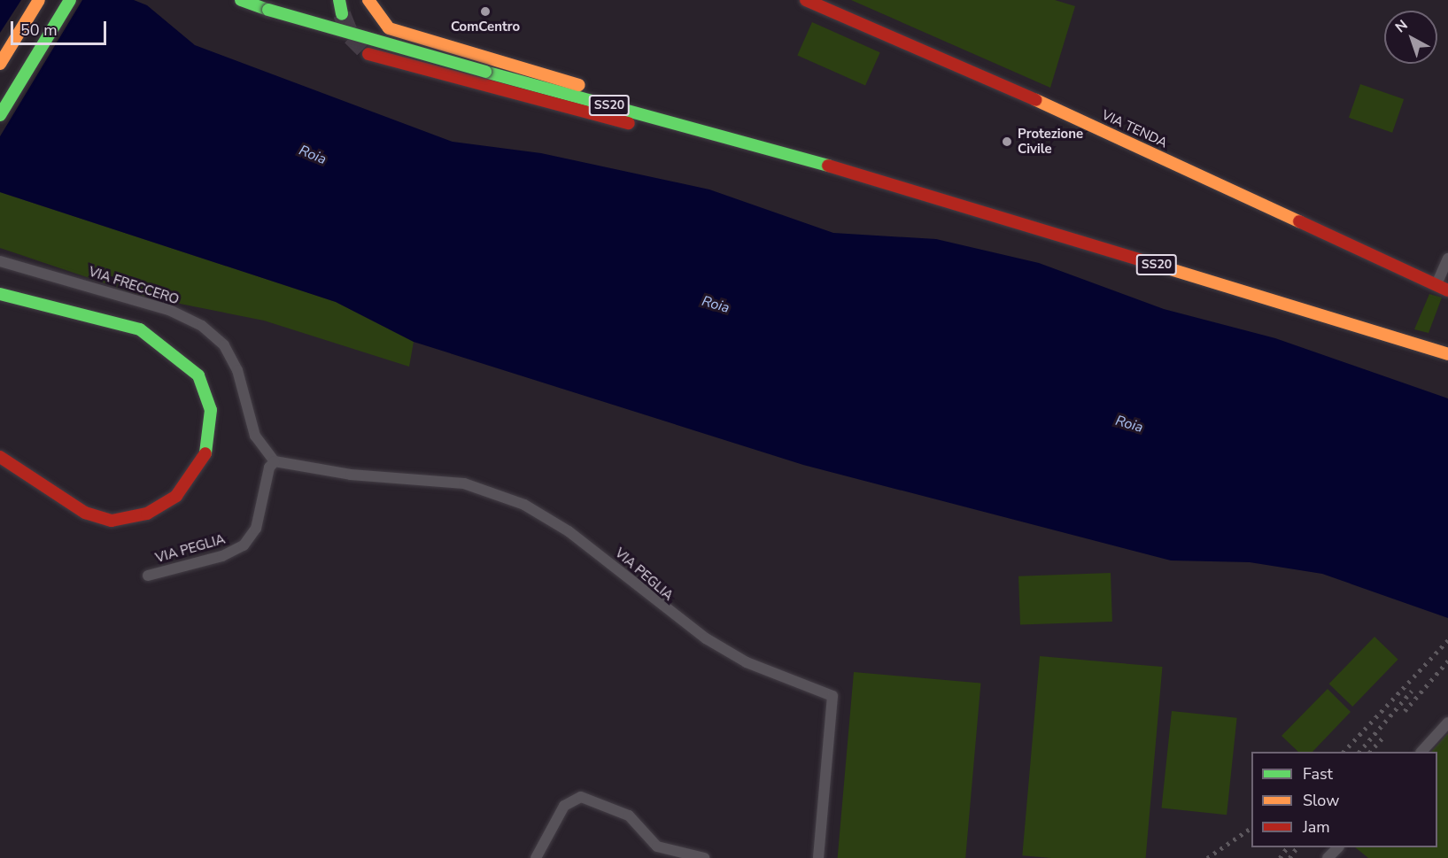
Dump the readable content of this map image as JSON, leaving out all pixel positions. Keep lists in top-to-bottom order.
{
  "streets": {
    "main road": ["SS20", "VIA TENDA"],
    "street": ["VIA FRECCERO", "VIA PEGLIA"]
  },
  "crossings": [
    ["VIA FRECCERO", "VIA PEGLIA"]
  ],
  "water": ["Roia"],
  "places": ["ComCentro", "Protezione Civile"],
  "legend": ["Fast", "Slow", "Jam"],
  "scale_bar": "50 m",
  "north": "top left"
}
